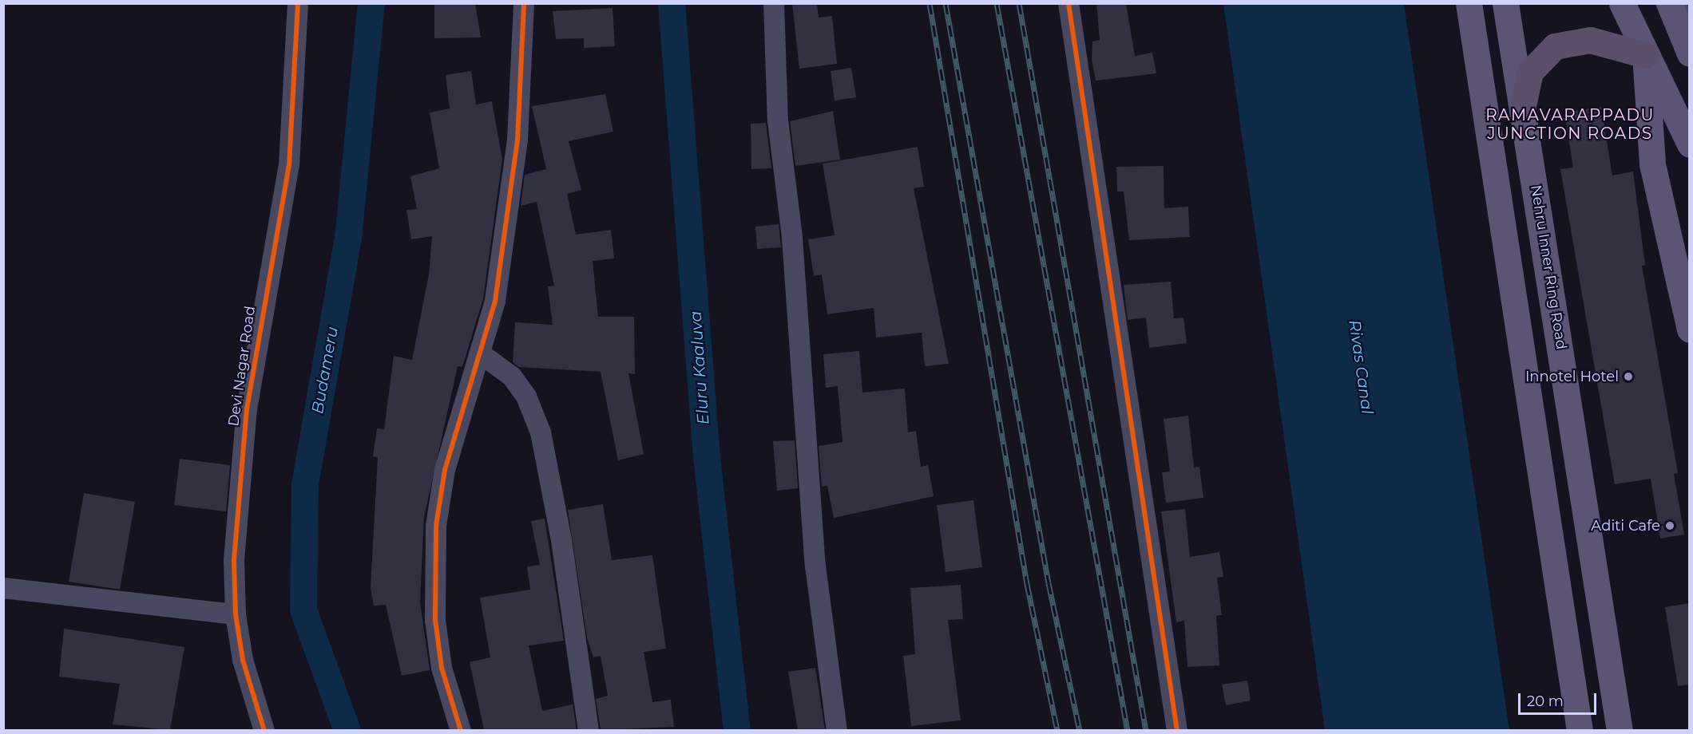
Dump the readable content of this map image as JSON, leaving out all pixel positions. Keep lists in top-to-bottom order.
{
  "streets": {
    "main road": ["Nehru Inner Ring Road"],
    "street": ["Devi Nagar Road"]
  },
  "districts": ["RAMAVARAPPADU JUNCTION ROADS"],
  "water": ["Rivas Canal", "Eluru Kaaluva", "Budameru"],
  "places": ["Innotel Hotel", "Aditi Cafe"],
  "scale_bar": "20 m"
}
